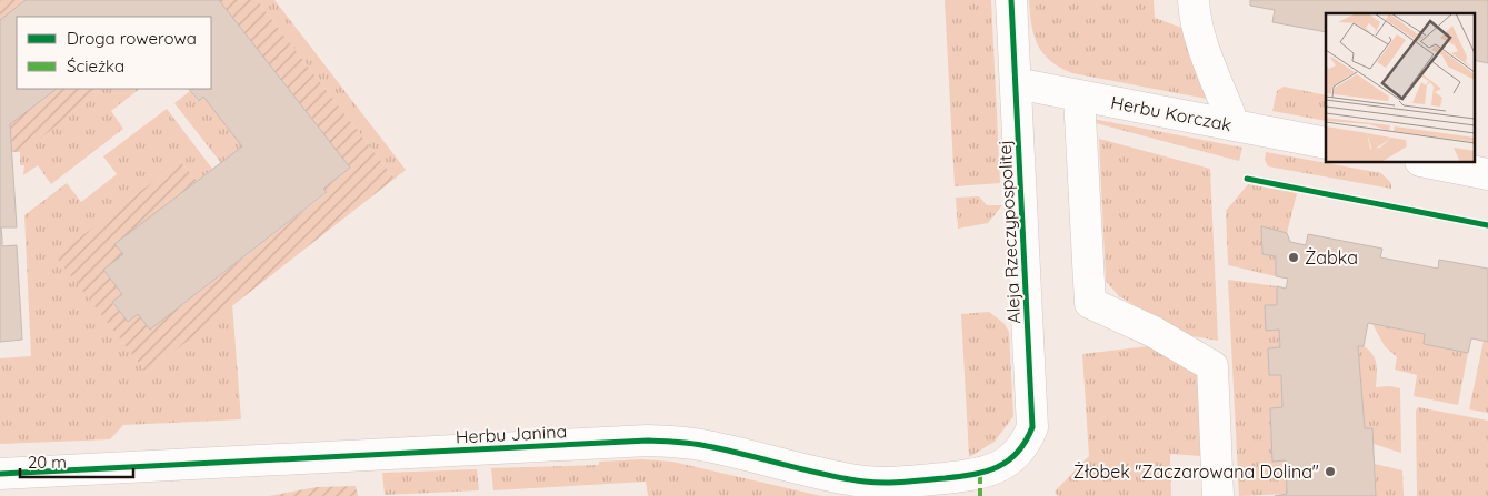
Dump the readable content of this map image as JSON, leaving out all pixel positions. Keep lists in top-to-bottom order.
{
  "streets": {
    "street": ["Herbu Korczak", "Aleja Rzeczypospolitej", "Herbu Janina"]
  },
  "crossings": [
    ["Herbu Korczak", "Aleja Rzeczypospolitej"],
    ["Aleja Rzeczypospolitej", "Herbu Janina"]
  ],
  "places": ["Żabka", "Żłobek \"Zaczarowana Dolina\""],
  "legend": ["Droga rowerowa", "Ścieżka"],
  "scale_bar": "20 m"
}
